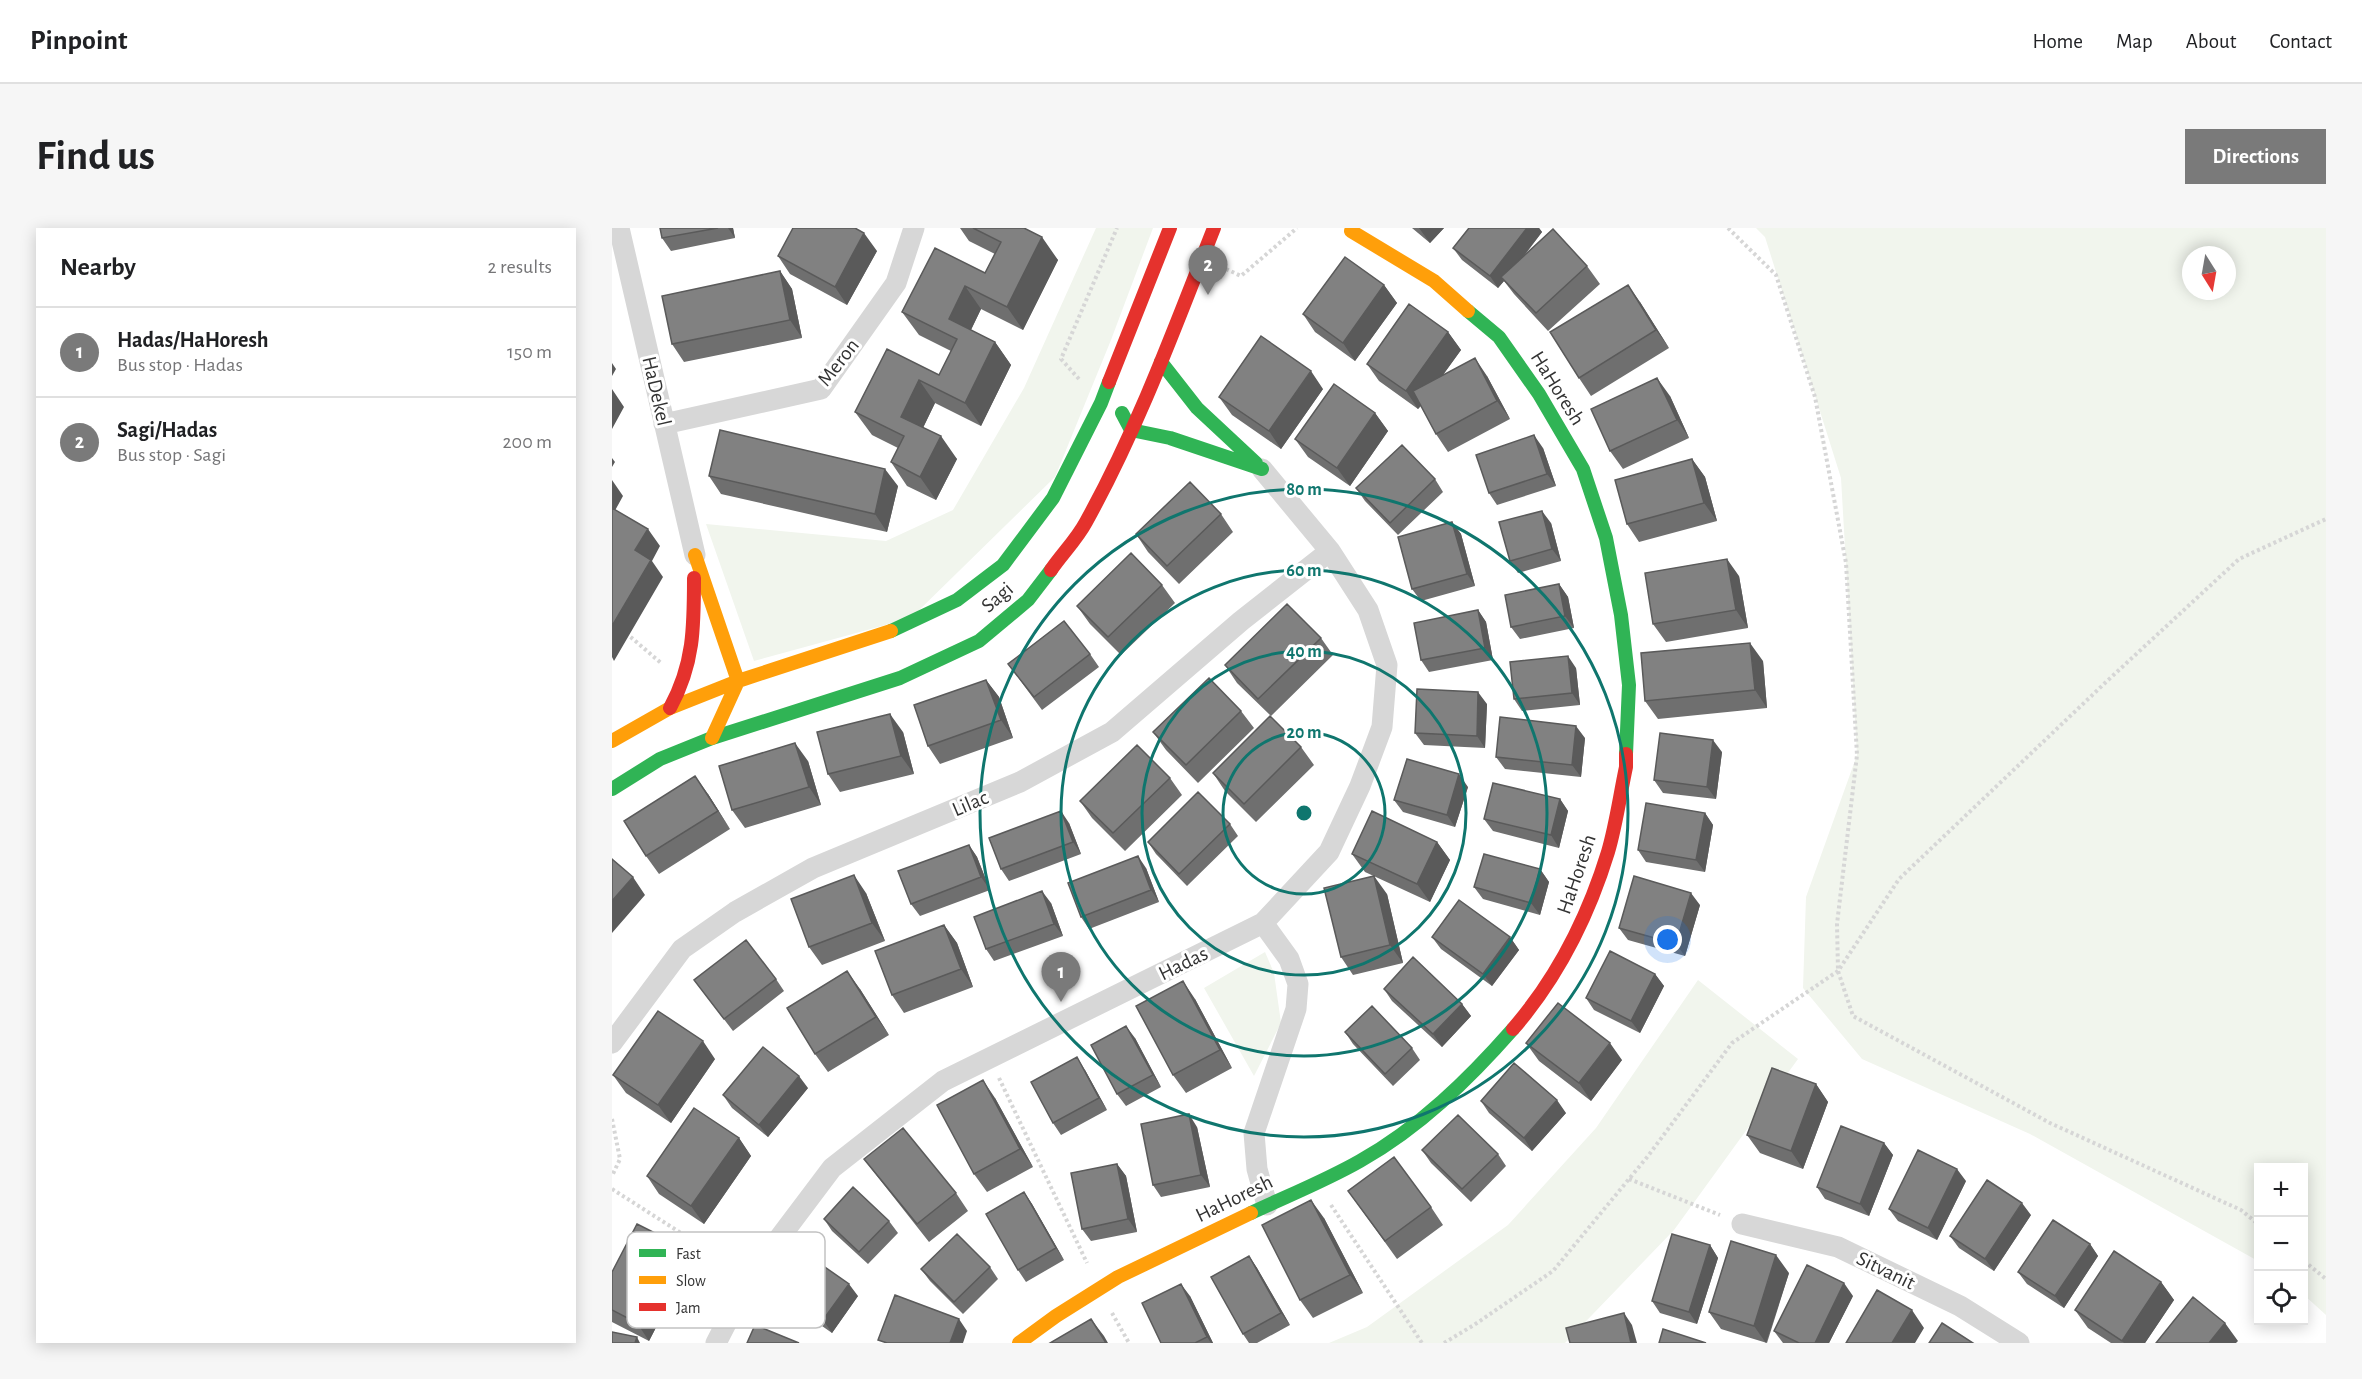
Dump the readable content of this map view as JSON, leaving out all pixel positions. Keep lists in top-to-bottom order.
{
  "streets": {
    "street": [
      "Meron",
      "HaHoresh",
      "HaDekel",
      "Sagi",
      "Lilac",
      "Hadas",
      "Sitvanit"
    ]
  },
  "crossings": [
    ["Meron", "HaDekel"],
    ["Lilac", "Hadas"]
  ],
  "legend": ["Fast", "Slow", "Jam"],
  "north": "bottom",
  "page": {
    "header": "Pinpoint",
    "nav": [
      "Home",
      "Map",
      "About",
      "Contact"
    ],
    "buttons": "Directions",
    "title": "Find us",
    "heading": ["Nearby", "2 results"],
    "pins": ["2", "1"],
    "list": [
      {
        "mark": "1",
        "name": "Hadas/HaHoresh",
        "note": "Bus stop · Hadas",
        "value": "150 m"
      },
      {
        "mark": "2",
        "name": "Sagi/Hadas",
        "note": "Bus stop · Sagi",
        "value": "200 m"
      }
    ],
    "map_buttons": ["+", "−"]
  },
  "rings": [
    "80 m",
    "60 m",
    "40 m",
    "20 m"
  ]
}
